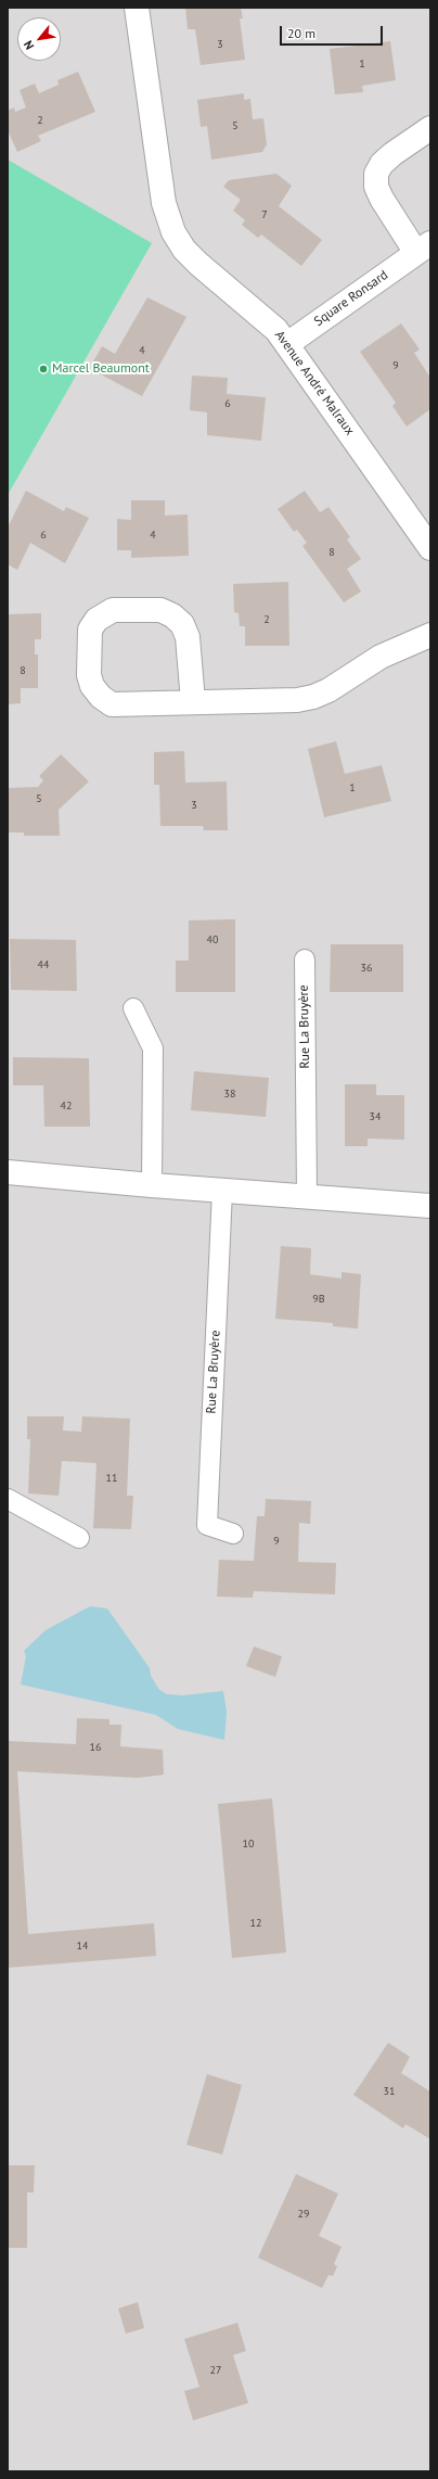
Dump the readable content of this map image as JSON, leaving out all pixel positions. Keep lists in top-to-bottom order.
{
  "streets": {
    "street": ["Square Ronsard", "Avenue André Malraux"],
    "lane": ["Rue La Bruyère"]
  },
  "crossings": [
    ["Square Ronsard", "Avenue André Malraux"]
  ],
  "places": ["Marcel Beaumont"],
  "house_numbers": [
    "3",
    "1",
    "2",
    "5",
    "7",
    "4",
    "9",
    "6",
    "6",
    "4",
    "8",
    "2",
    "8",
    "1",
    "5",
    "3",
    "40",
    "44",
    "36",
    "38",
    "42",
    "34",
    "9B",
    "11",
    "9",
    "16",
    "10",
    "12",
    "14",
    "31",
    "29",
    "27"
  ],
  "scale_bar": "20 m",
  "north": "bottom left"
}
